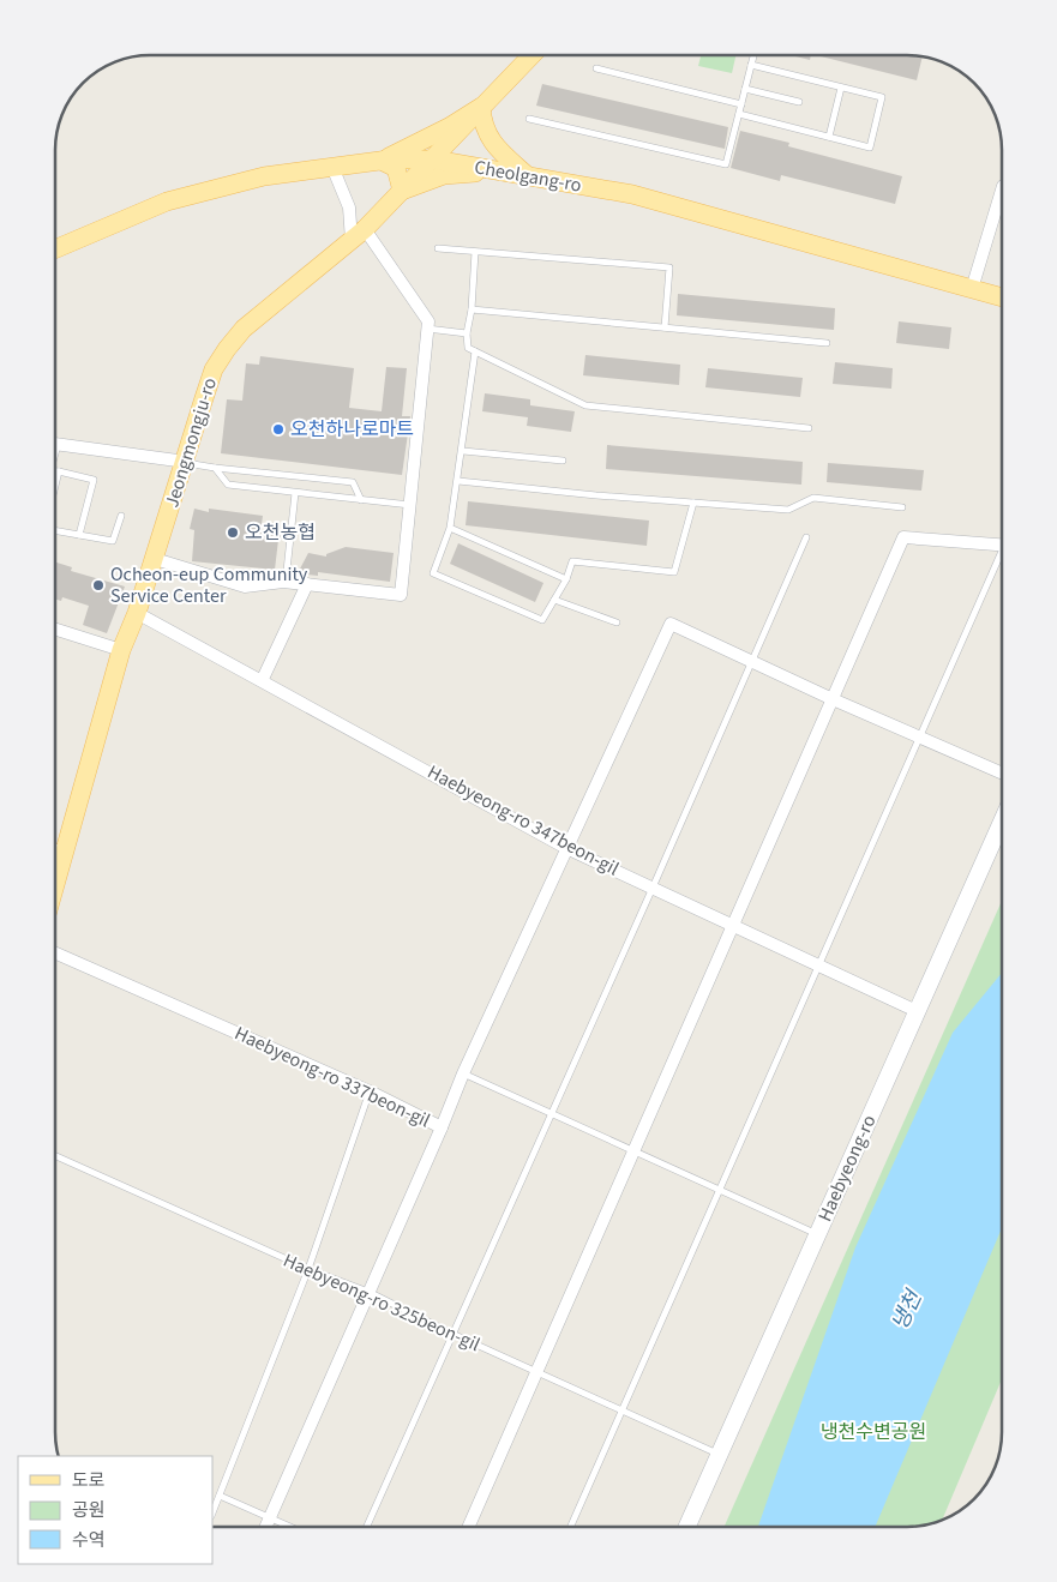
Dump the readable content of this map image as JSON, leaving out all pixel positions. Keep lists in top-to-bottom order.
{
  "streets": {
    "main road": ["Cheolgang-ro", "Jeongmongju-ro", "Haebyeong-ro"],
    "street": ["Haebyeong-ro 347beon-gil", "Haebyeong-ro 337beon-gil"],
    "lane": ["Haebyeong-ro 325beon-gil"]
  },
  "crossings": [
    ["Cheolgang-ro", "Jeongmongju-ro"],
    ["Jeongmongju-ro", "Haebyeong-ro 347beon-gil"],
    ["Haebyeong-ro 347beon-gil", "Haebyeong-ro 337beon-gil"],
    ["Haebyeong-ro 347beon-gil", "Haebyeong-ro"],
    ["Haebyeong-ro", "Haebyeong-ro 325beon-gil"]
  ],
  "water": ["냉천"],
  "parks": ["냉천수변공원"],
  "places": ["오천하나로마트", "오천농협", "Ocheon-eup Community Service Center"],
  "legend": ["도로", "공원", "수역"]
}
